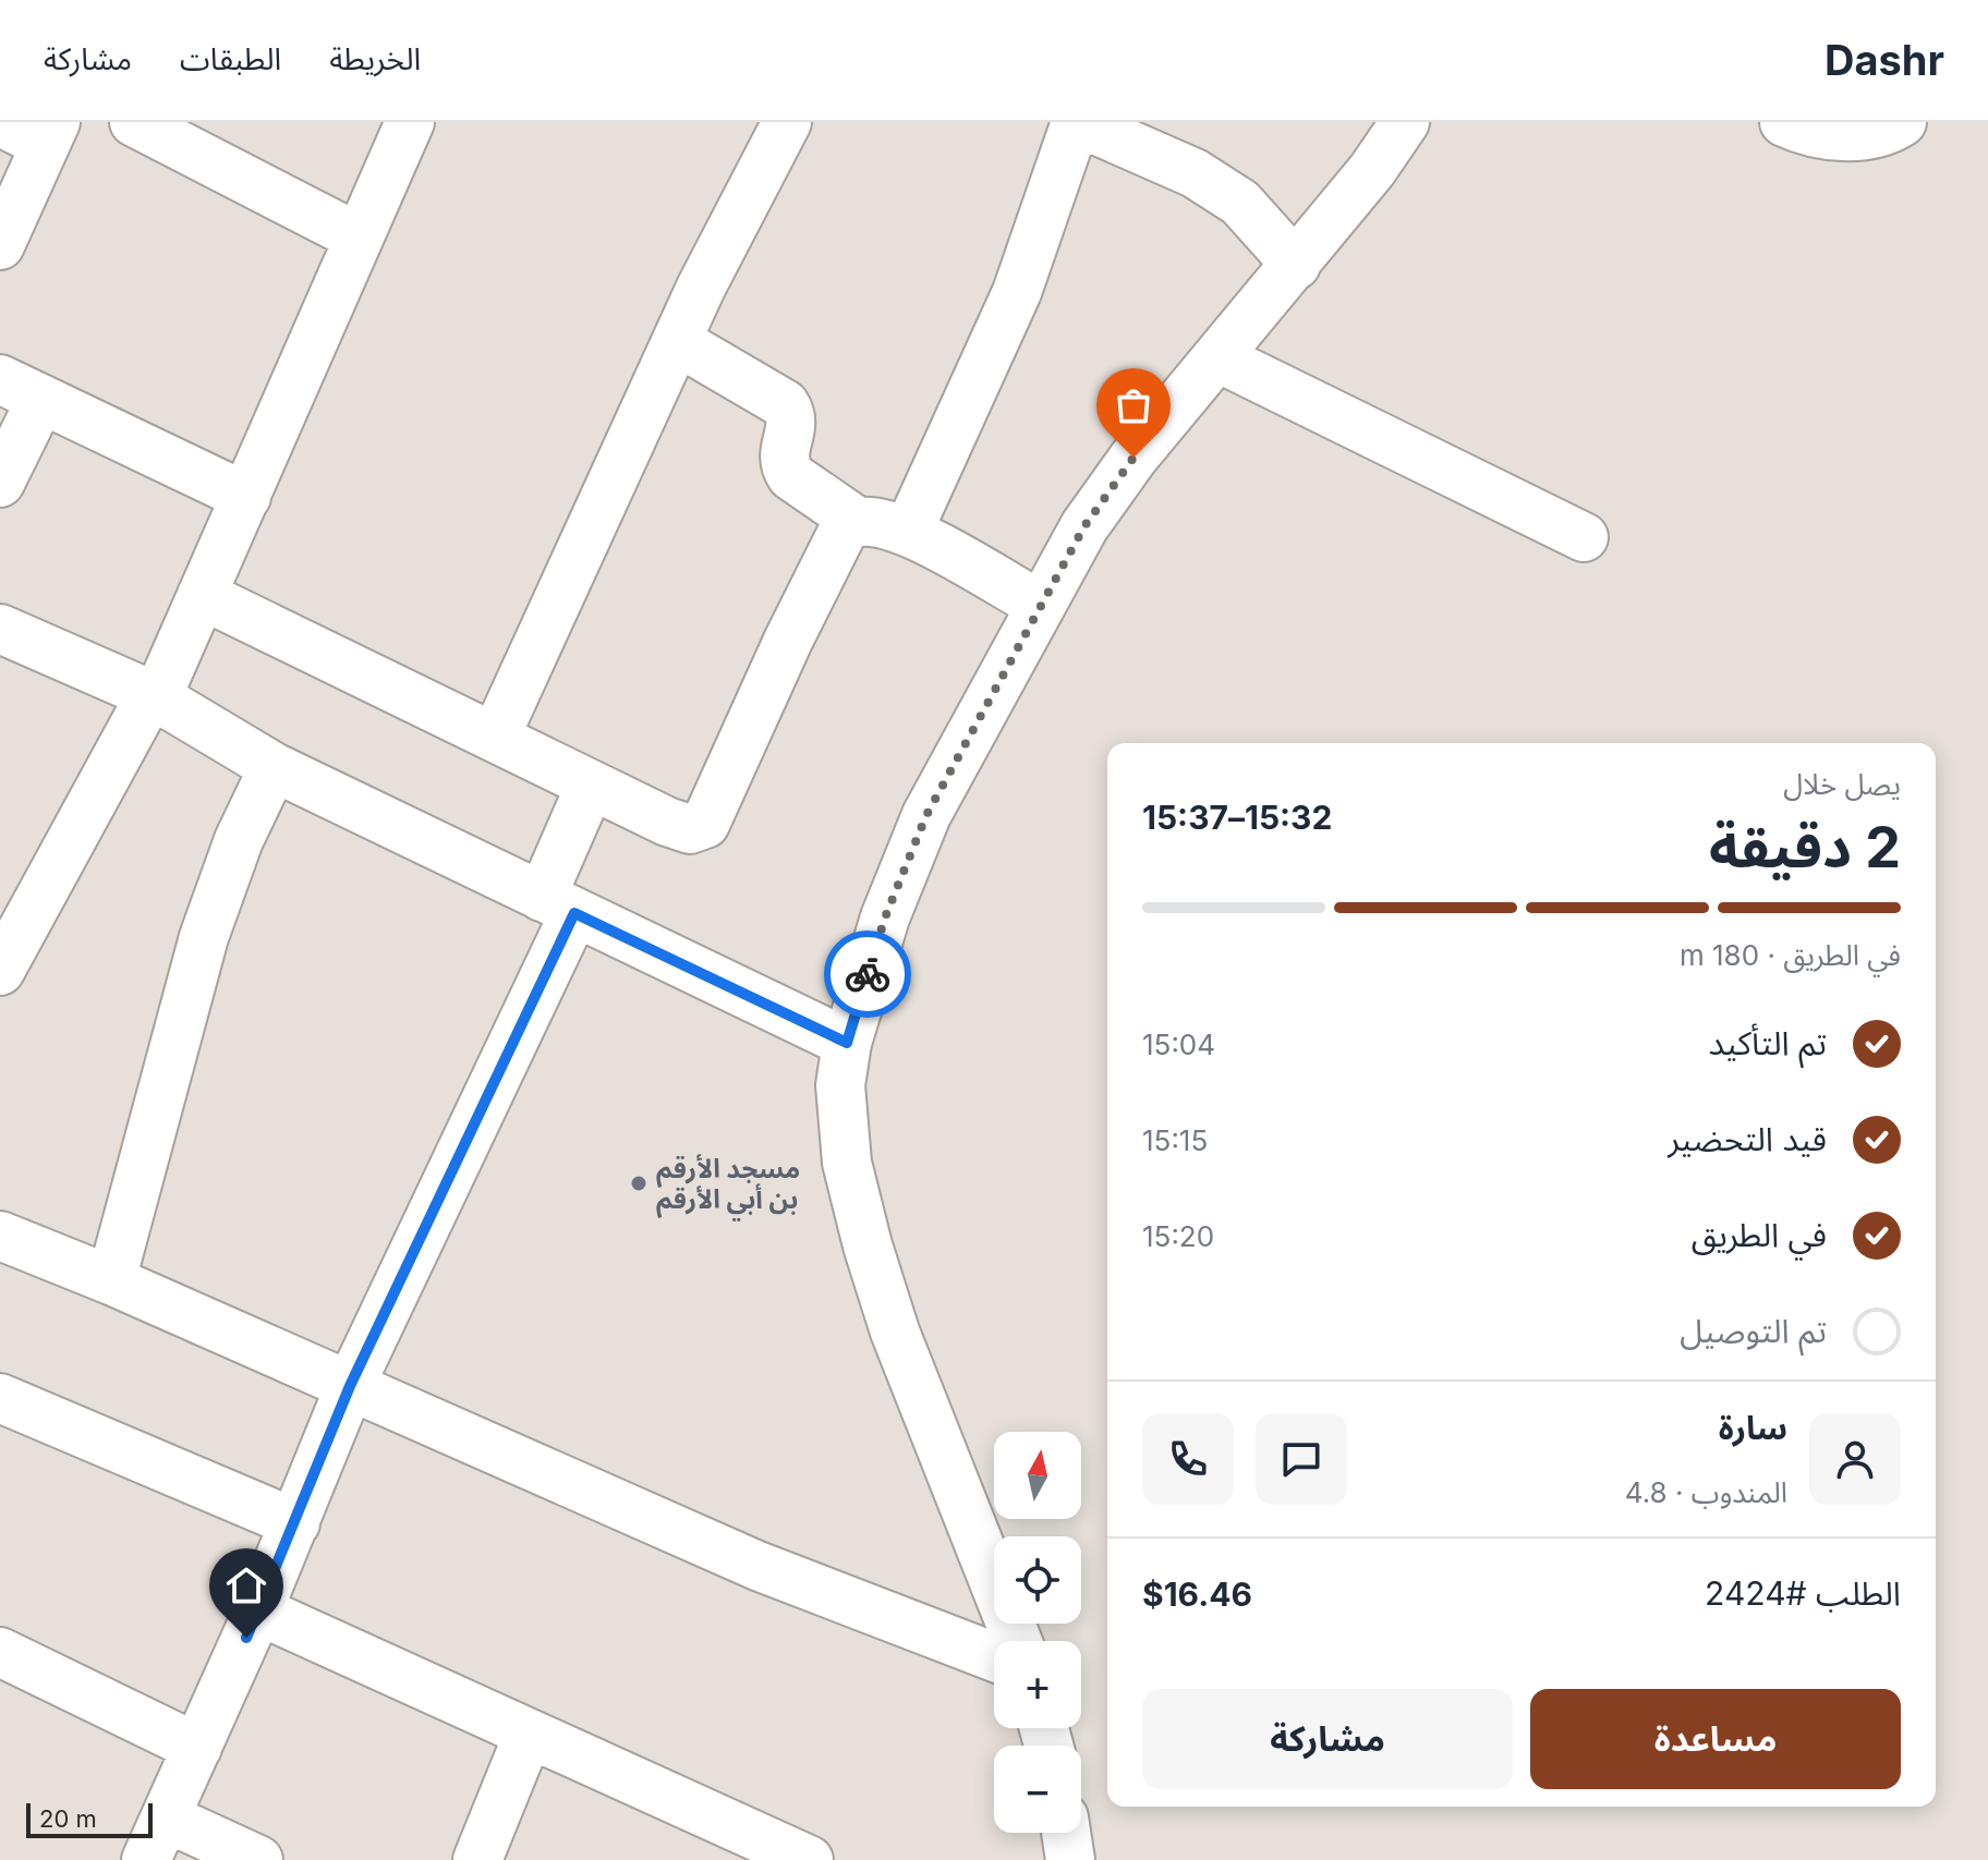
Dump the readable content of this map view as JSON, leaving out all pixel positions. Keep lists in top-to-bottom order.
{
  "places": ["مسجد الأرقم بن أبي الأرقم"],
  "scale_bar": "20 m",
  "north": "top",
  "page": {
    "header": "Dashr",
    "nav": ["الخريطة", "الطبقات", "مشاركة"],
    "heading": ["2 دقيقة", "يصل خلال", "15:32–15:37"],
    "panel": [
      "سارة",
      "المندوب · 4.8",
      "الطلب #2424",
      "$16.46"
    ],
    "bar": "في الطريق · 180 m",
    "list": [
      ["تم التأكيد", "15:04"],
      ["قيد التحضير", "15:15"],
      ["في الطريق", "15:20"],
      "تم التوصيل"
    ],
    "map_buttons": ["+", "−"],
    "buttons": ["مساعدة", "مشاركة"],
    "scale": "20 m"
  }
}
